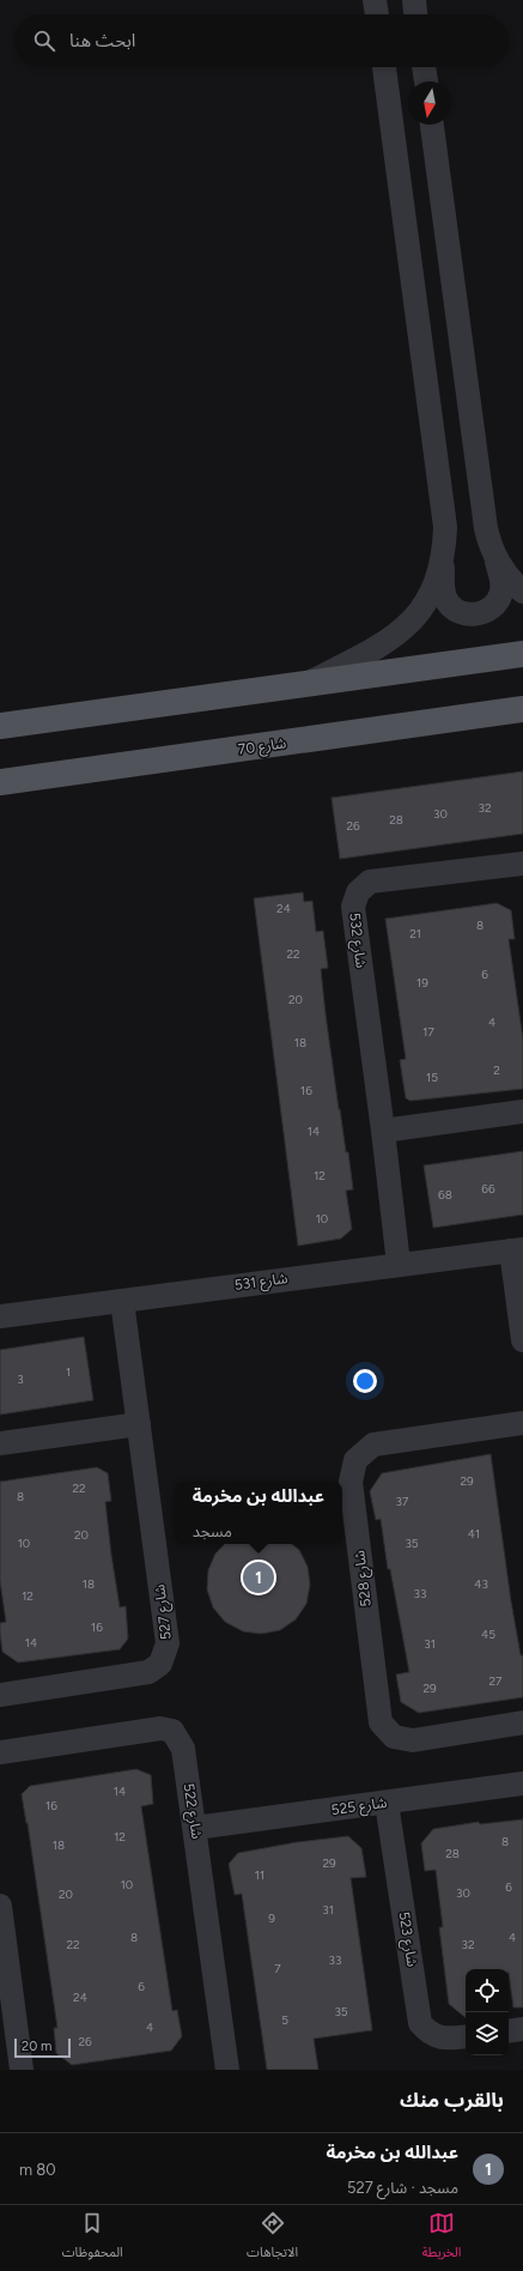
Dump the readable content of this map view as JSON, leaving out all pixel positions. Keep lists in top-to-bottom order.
{
  "streets": {
    "main road": ["شارع 70"],
    "street": [
      "شارع 532",
      "شارع 531",
      "شارع 528",
      "شارع 527",
      "شارع 525",
      "شارع 522",
      "شارع 523"
    ]
  },
  "crossings": [
    ["شارع 532", "شارع 531"],
    ["شارع 531", "شارع 527"],
    ["شارع 525", "شارع 522"],
    ["شارع 525", "شارع 523"]
  ],
  "house_numbers": [
    "32",
    "30",
    "28",
    "26",
    "24",
    "8",
    "21",
    "22",
    "6",
    "19",
    "20",
    "4",
    "17",
    "18",
    "2",
    "15",
    "16",
    "14",
    "12",
    "66",
    "68",
    "10",
    "1",
    "3",
    "29",
    "22",
    "8",
    "37",
    "41",
    "20",
    "10",
    "35",
    "18",
    "43",
    "33",
    "12",
    "16",
    "45",
    "14",
    "31",
    "27",
    "29",
    "14",
    "16",
    "12",
    "8",
    "18",
    "28",
    "29",
    "11",
    "10",
    "6",
    "30",
    "20",
    "31",
    "9",
    "8",
    "4",
    "22",
    "32",
    "33",
    "7",
    "6",
    "24",
    "35",
    "5",
    "4",
    "26"
  ],
  "scale_bar": "20 m",
  "north": "bottom",
  "page": {
    "search": "ابحث هنا",
    "popup": ["عبدالله بن مخرمة", "مسجد"],
    "pins": "1",
    "scale": "20 m",
    "heading": "بالقرب منك",
    "list": [
      {
        "mark": "1",
        "name": "عبدالله بن مخرمة",
        "note": "مسجد · شارع 527",
        "value": "80 m"
      }
    ],
    "nav": ["الخريطة", "الاتجاهات", "المحفوظات"]
  }
}
